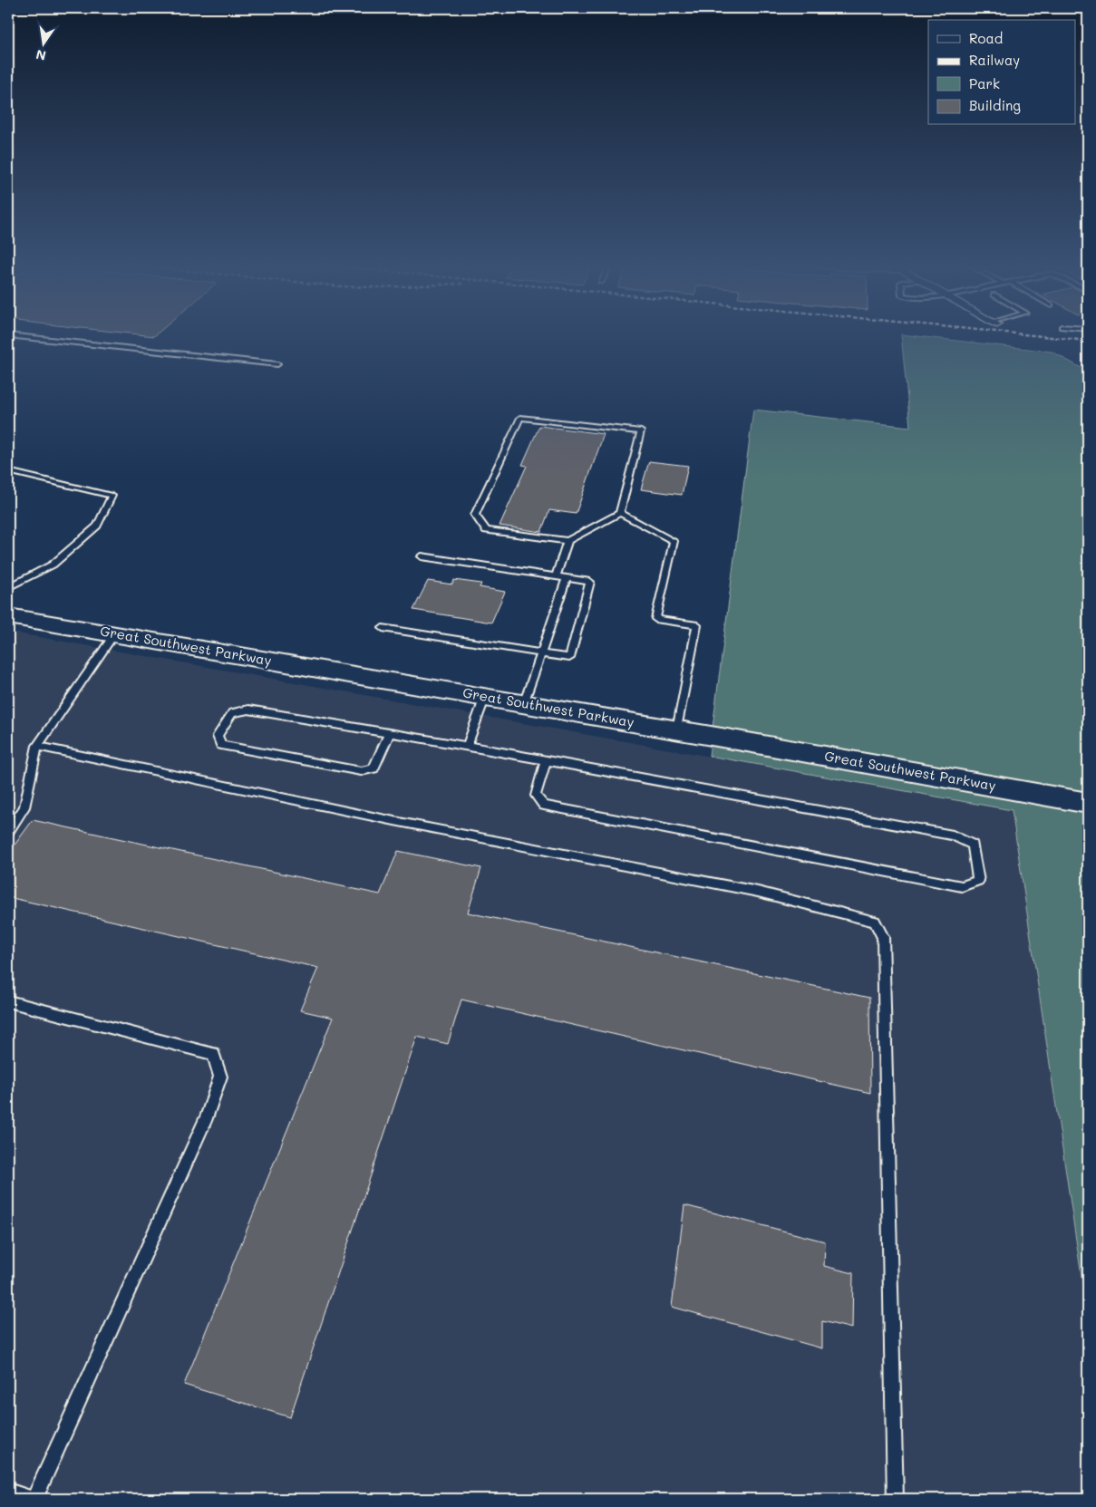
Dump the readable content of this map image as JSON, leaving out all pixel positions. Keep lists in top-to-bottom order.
{
  "streets": {
    "street": ["Great Southwest Parkway"]
  },
  "legend": [
    "Road",
    "Railway",
    "Park",
    "Building"
  ],
  "north": "bottom"
}
